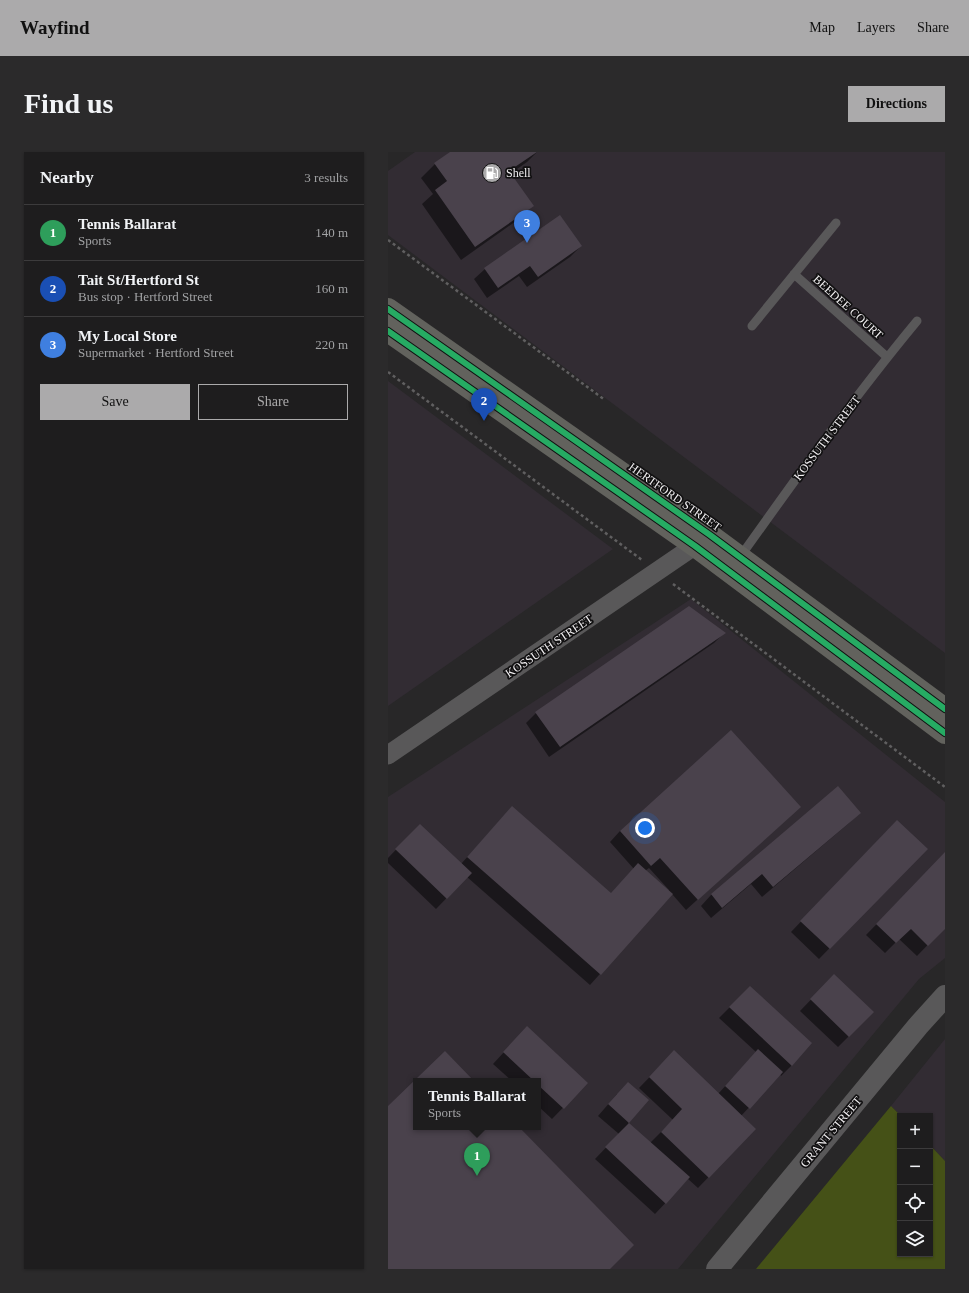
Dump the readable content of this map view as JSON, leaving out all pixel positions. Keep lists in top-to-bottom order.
{
  "streets": {
    "main road": ["HERTFORD STREET"],
    "street": ["KOSSUTH STREET", "GRANT STREET"],
    "lane": ["BEEDEE COURT"]
  },
  "crossings": [
    ["BEEDEE COURT", "KOSSUTH STREET"],
    ["KOSSUTH STREET", "HERTFORD STREET"]
  ],
  "places": {
    "fuel station": ["Shell"]
  },
  "page": {
    "header": "Wayfind",
    "nav": ["Map", "Layers", "Share"],
    "buttons": [
      "Directions",
      ["Save", "Share"]
    ],
    "title": "Find us",
    "heading": ["Nearby", "3 results"],
    "list": [
      {
        "mark": "1",
        "name": "Tennis Ballarat",
        "note": "Sports",
        "value": "140 m"
      },
      {
        "mark": "2",
        "name": "Tait St/Hertford St",
        "note": "Bus stop · Hertford Street",
        "value": "160 m"
      },
      {
        "mark": "3",
        "name": "My Local Store",
        "note": "Supermarket · Hertford Street",
        "value": "220 m"
      }
    ],
    "pins": ["3", "2", "1"],
    "popup": ["Tennis Ballarat", "Sports"],
    "map_buttons": ["+", "−"]
  }
}
